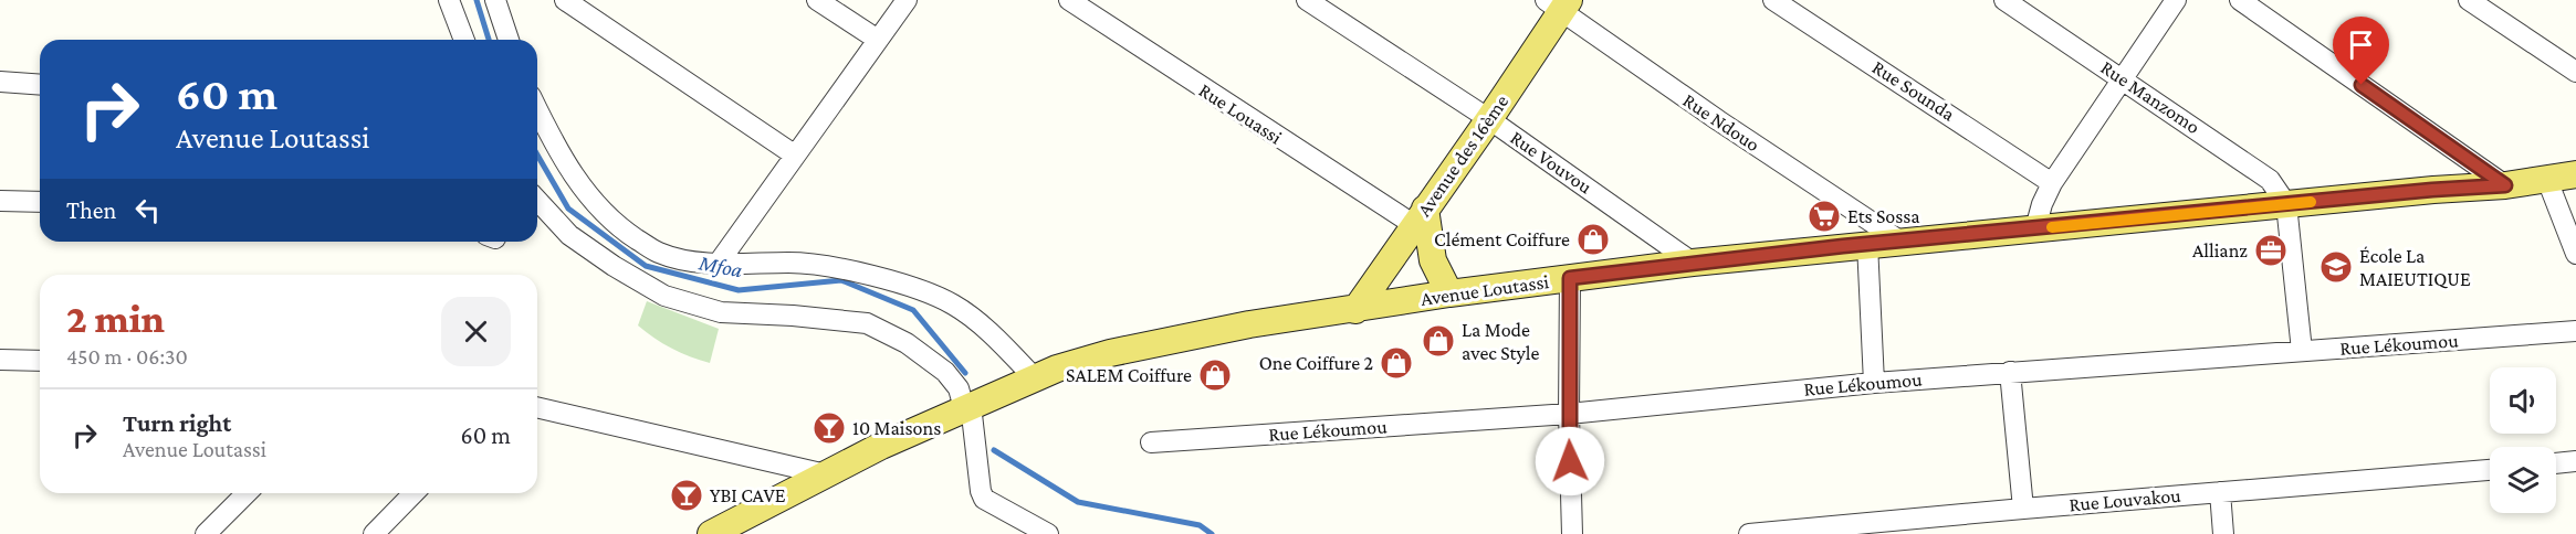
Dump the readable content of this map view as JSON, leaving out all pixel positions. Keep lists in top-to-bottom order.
{
  "streets": {
    "main road": ["Avenue des 16ème", "Avenue Loutassi"],
    "street": [
      "Rue Sounda",
      "Rue Manzomo",
      "Rue Louassi",
      "Rue Ndouo",
      "Rue Vouvou",
      "Rue Lékoumou",
      "Rue Louvakou"
    ]
  },
  "crossings": [
    ["Rue Manzomo", "Avenue Loutassi"],
    ["Rue Louassi", "Avenue des 16ème"],
    ["Rue Ndouo", "Avenue des 16ème"],
    ["Rue Ndouo", "Avenue Loutassi"],
    ["Avenue des 16ème", "Rue Vouvou"],
    ["Avenue des 16ème", "Avenue Loutassi"],
    ["Rue Vouvou", "Avenue Loutassi"]
  ],
  "water": ["Mfoa"],
  "places": {
    "supermarket": ["Ets Sossa"],
    "shop": [
      "Clément Coiffure",
      "La Mode avec Style",
      "One Coiffure 2",
      "SALEM Coiffure"
    ],
    "office": ["Allianz"],
    "school or university": ["École La MAIEUTIQUE"],
    "bar": ["10 Maisons", "YBI CAVE"]
  },
  "page": {
    "turn": ["60 m", "Avenue Loutassi"],
    "then": "Then",
    "heading": ["2 min", "450 m · 06:30"],
    "list": [
      {
        "name": "Turn right",
        "note": "Avenue Loutassi",
        "value": "60 m"
      }
    ]
  }
}
